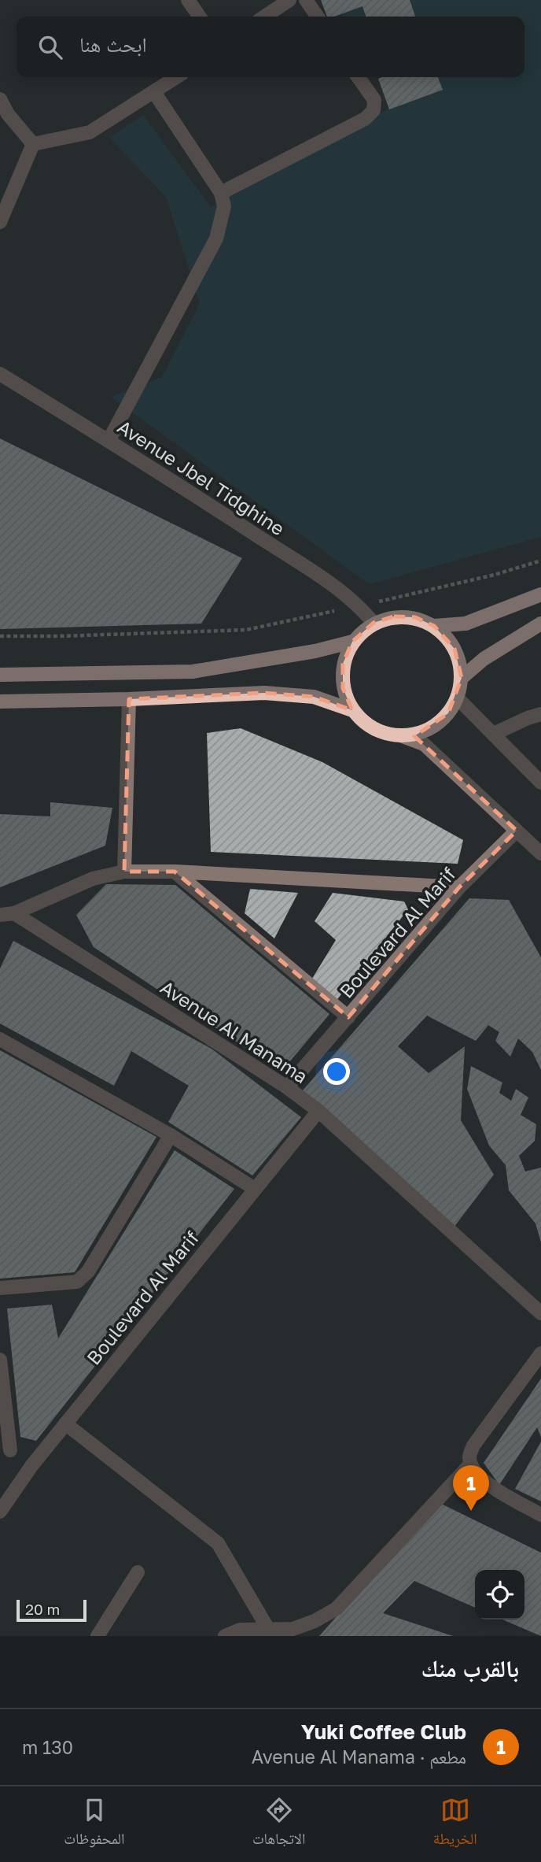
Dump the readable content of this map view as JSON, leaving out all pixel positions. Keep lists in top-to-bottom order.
{
  "streets": {
    "street": ["Avenue Jbel Tidghine", "Boulevard Al Marif", "Avenue Al Manama"]
  },
  "crossings": [
    ["Boulevard Al Marif", "Avenue Al Manama"]
  ],
  "scale_bar": "20 m",
  "page": {
    "search": "ابحث هنا",
    "pins": "1",
    "scale": "20 m",
    "heading": "بالقرب منك",
    "list": [
      {
        "mark": "1",
        "name": "Yuki Coffee Club",
        "note": "مطعم · Avenue Al Manama",
        "value": "130 m"
      }
    ],
    "nav": ["الخريطة", "الاتجاهات", "المحفوظات"]
  }
}
